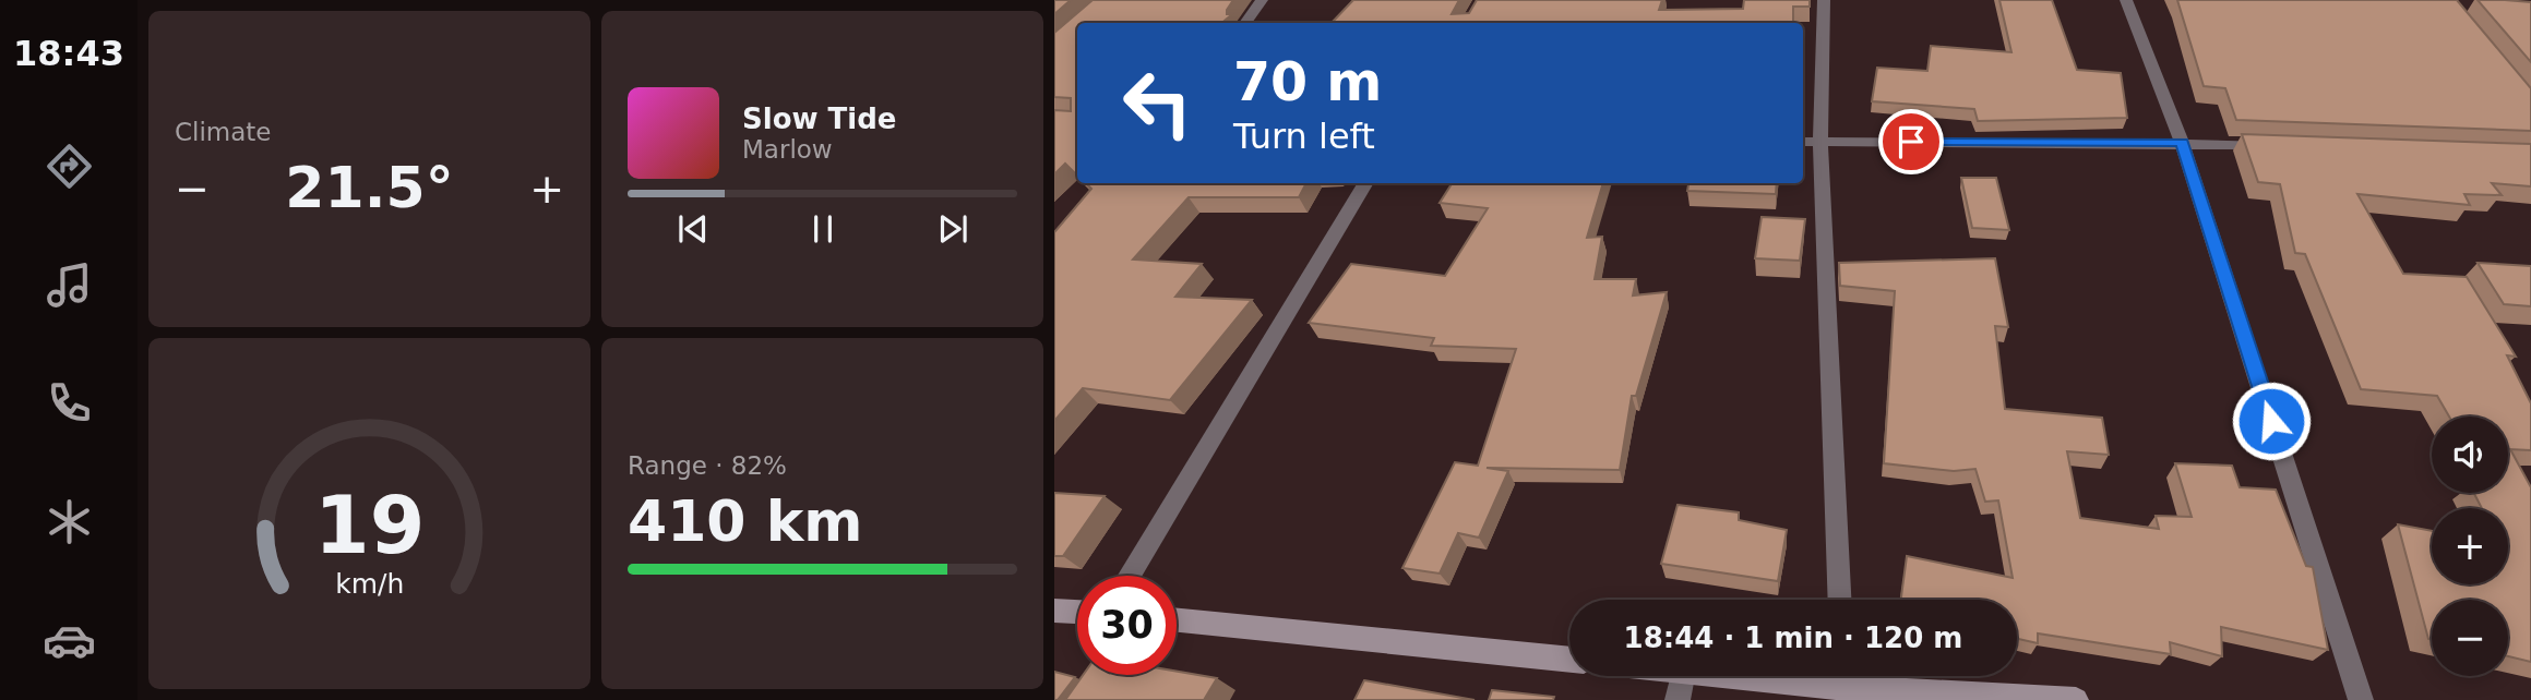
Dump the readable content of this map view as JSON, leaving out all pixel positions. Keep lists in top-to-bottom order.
{
  "page": {
    "tabs": "18:43",
    "tile": [
      "Climate",
      ["Range · 82%", "410 km"]
    ],
    "turn": ["70 m", "Turn left"],
    "song": ["Slow Tide", "Marlow"],
    "heat": ["−", "21.5°", "+"],
    "map_buttons": ["+", "−"],
    "limit": "30",
    "trip": "18:44 · 1 min · 120 m",
    "gauge": ["19", "km/h"]
  }
}
